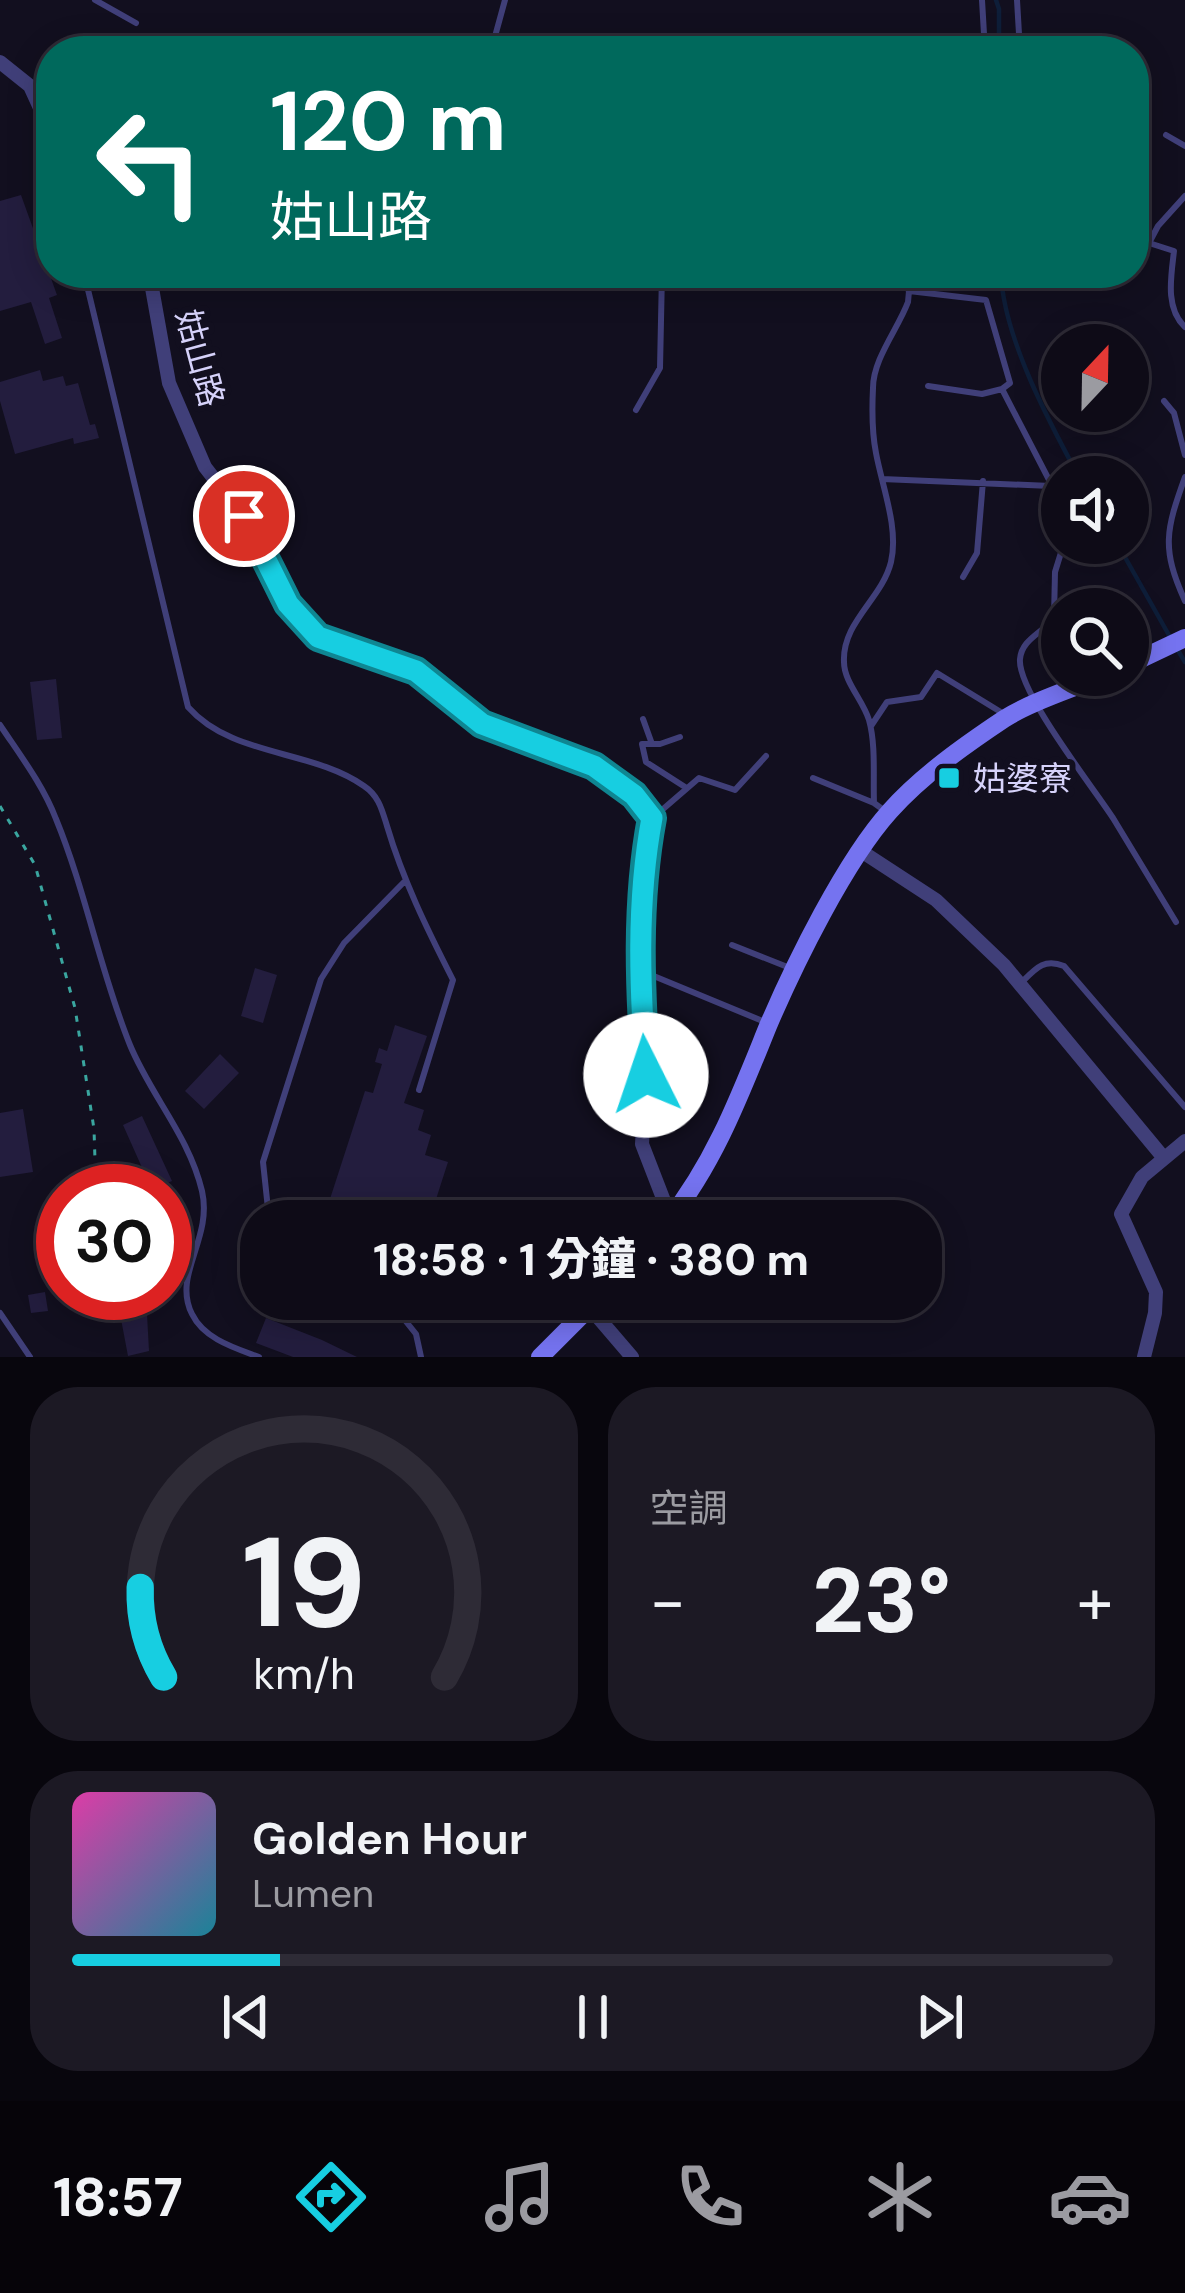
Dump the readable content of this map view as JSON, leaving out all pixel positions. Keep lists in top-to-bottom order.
{
  "streets": {
    "street": ["姑山路"]
  },
  "places": {
    "transit": ["姑婆寮"]
  },
  "north": "top",
  "page": {
    "turn": ["120 m", "姑山路"],
    "limit": "30",
    "trip": "18:58 · 1 分鐘 · 380 m",
    "tile": "空調",
    "heat": ["−", "23°", "+"],
    "song": ["Golden Hour", "Lumen"],
    "tabs": "18:57",
    "gauge": ["19", "km/h"]
  }
}
